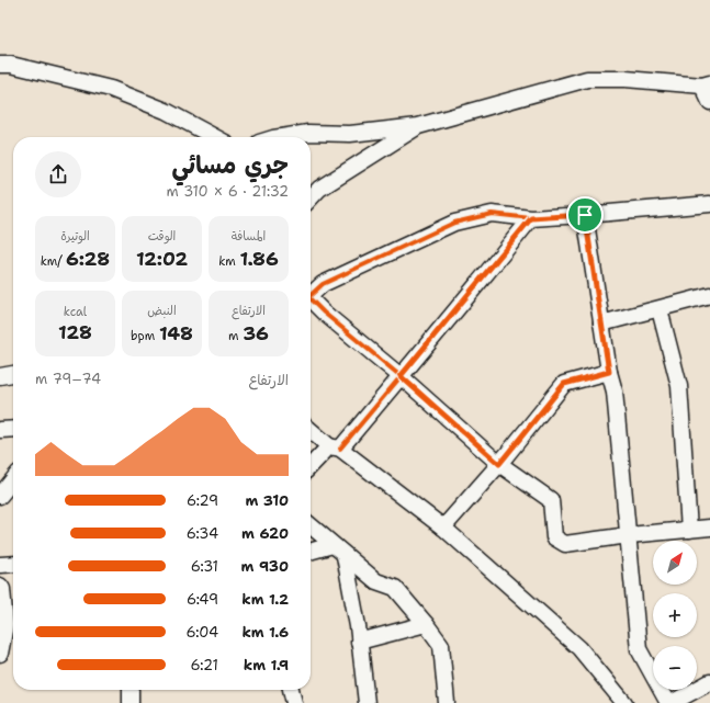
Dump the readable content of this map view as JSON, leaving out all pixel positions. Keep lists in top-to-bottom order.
{
  "north": "top right",
  "page": {
    "heading": ["جري مسائي", "21:32 · 6 × 310 m"],
    "stats": [
      ["المسافة", "1.86 km"],
      ["الوقت", "12:02"],
      ["الوتيرة", "6:28 /km"],
      ["الارتفاع", "36 m"],
      ["النبض", "148 bpm"],
      ["kcal", "128"]
    ],
    "chart": ["الارتفاع", "74–79 m"],
    "list": [
      {
        "name": "310 m",
        "note": "6:29"
      },
      {
        "name": "620 m",
        "note": "6:34"
      },
      {
        "name": "930 m",
        "note": "6:31"
      },
      {
        "name": "1.2 km",
        "note": "6:49"
      },
      {
        "name": "1.6 km",
        "note": "6:04"
      },
      {
        "name": "1.9 km",
        "note": "6:21"
      }
    ],
    "map_buttons": ["+", "−"]
  }
}
